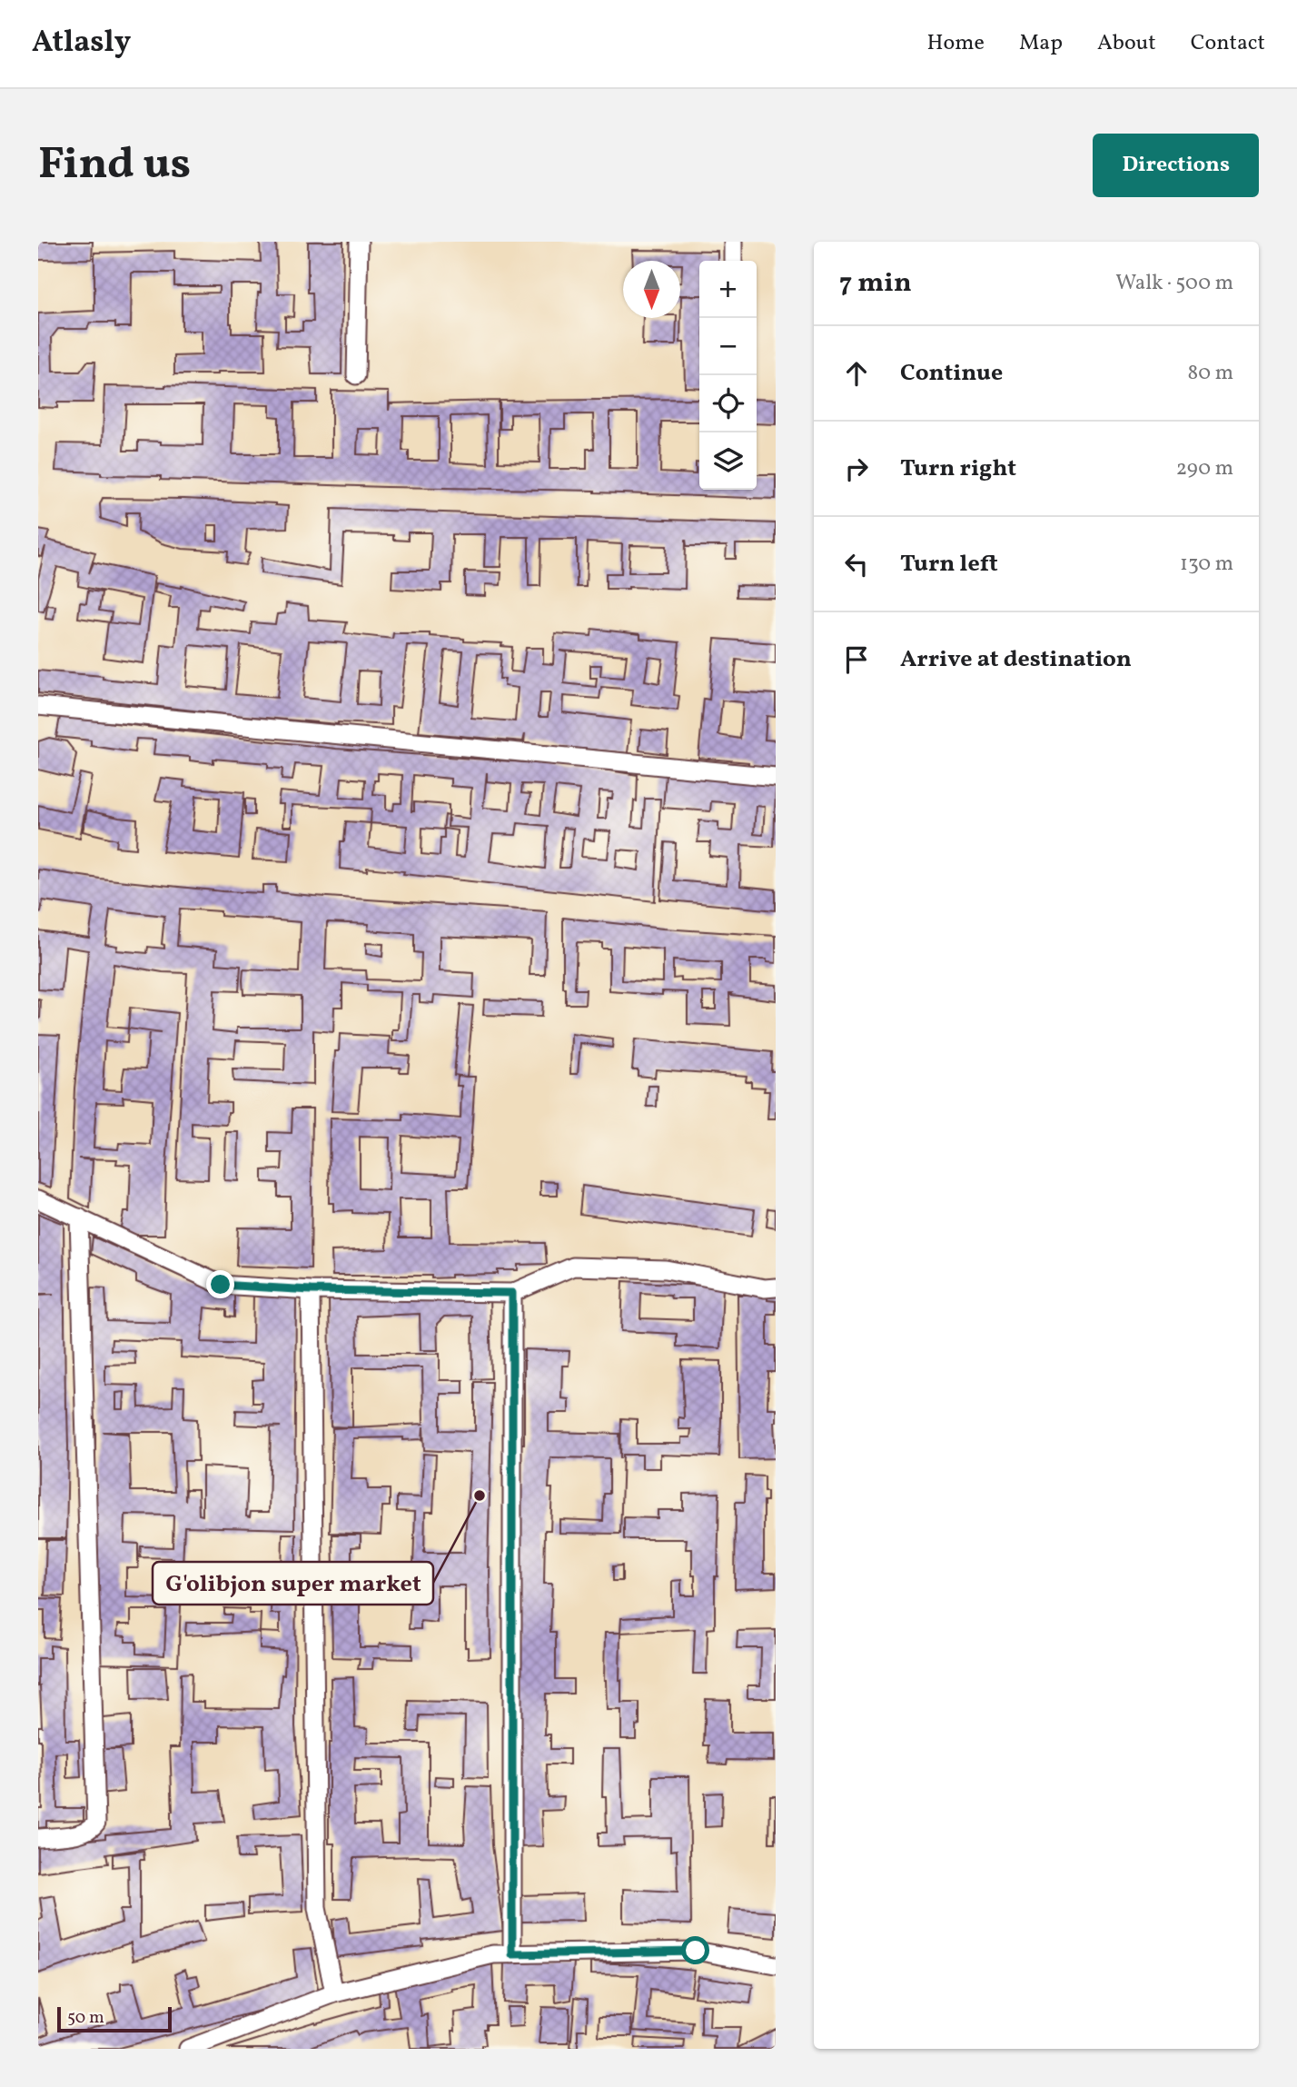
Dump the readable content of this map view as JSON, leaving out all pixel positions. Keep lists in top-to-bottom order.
{
  "places": ["G'olibjon super market"],
  "scale_bar": "50 m",
  "north": "bottom",
  "page": {
    "header": "Atlasly",
    "nav": [
      "Home",
      "Map",
      "About",
      "Contact"
    ],
    "buttons": "Directions",
    "title": "Find us",
    "heading": ["7 min", "Walk · 500 m"],
    "map_buttons": ["+", "−"],
    "list": [
      ["Continue", "80 m"],
      ["Turn right", "290 m"],
      ["Turn left", "130 m"],
      "Arrive at destination"
    ],
    "scale": "50 m"
  }
}
